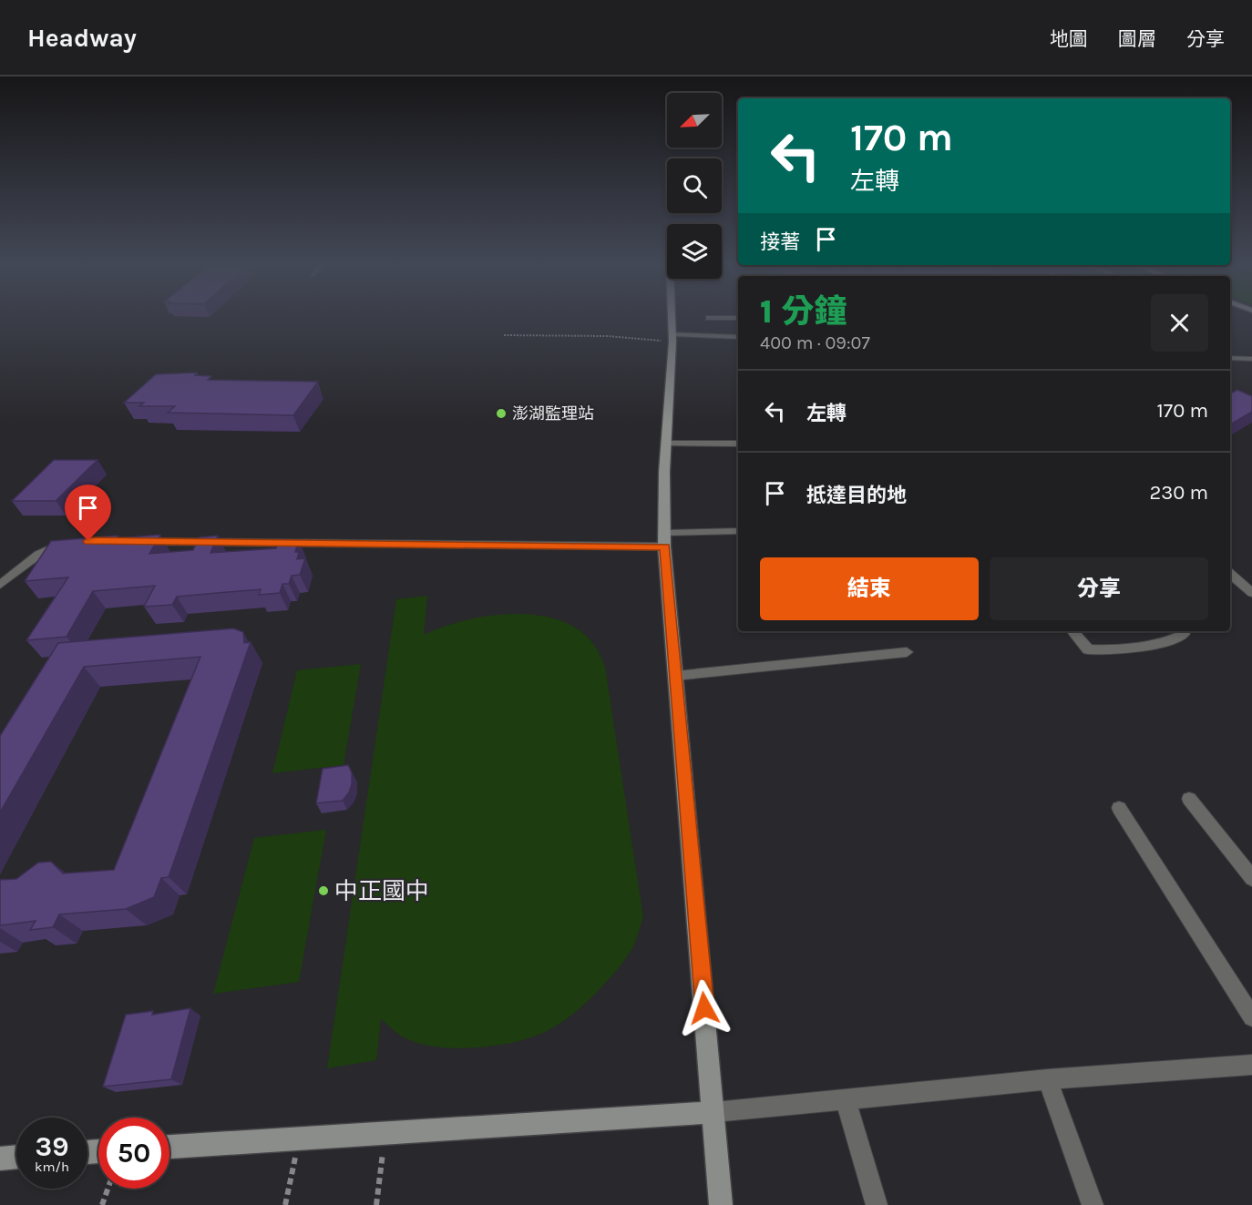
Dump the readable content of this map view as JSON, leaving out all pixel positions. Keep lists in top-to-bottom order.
{
  "places": ["澎湖監理站", "中正國中"],
  "north": "bottom left",
  "page": {
    "header": "Headway",
    "nav": ["地圖", "圖層", "分享"],
    "turn": ["170 m", "左轉"],
    "then": "接著",
    "heading": ["1 分鐘", "400 m · 09:07"],
    "list": [
      {
        "name": "左轉",
        "value": "170 m"
      },
      {
        "name": "抵達目的地",
        "value": "230 m"
      }
    ],
    "buttons": ["結束", "分享"],
    "speed": "39 km/h",
    "limit": "50"
  }
}
